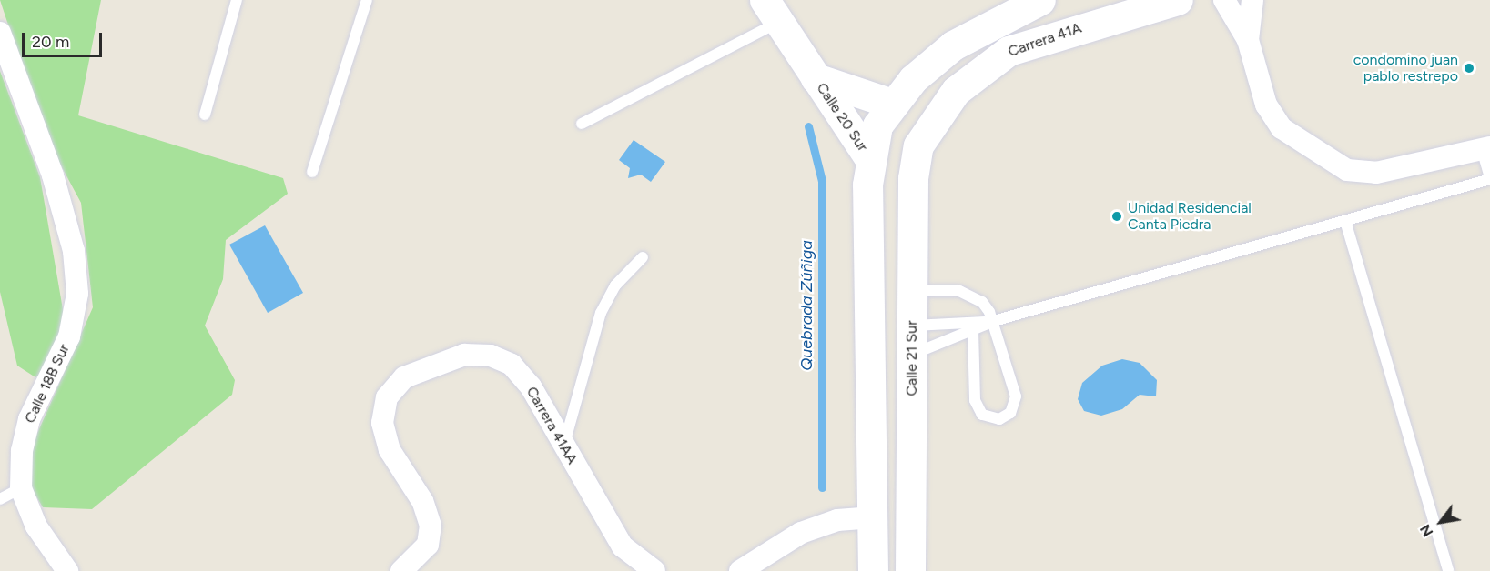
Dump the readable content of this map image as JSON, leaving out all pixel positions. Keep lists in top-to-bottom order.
{
  "streets": {
    "street": [
      "Carrera 41A",
      "Calle 20 Sur",
      "Calle 21 Sur",
      "Calle 18B Sur",
      "Carrera 41AA"
    ]
  },
  "crossings": [
    ["Carrera 41A", "Calle 21 Sur"]
  ],
  "water": ["Quebrada Zúñiga"],
  "places": ["condomino juan pablo restrepo", "Unidad Residencial Canta Piedra"],
  "scale_bar": "20 m",
  "north": "bottom left"
}
